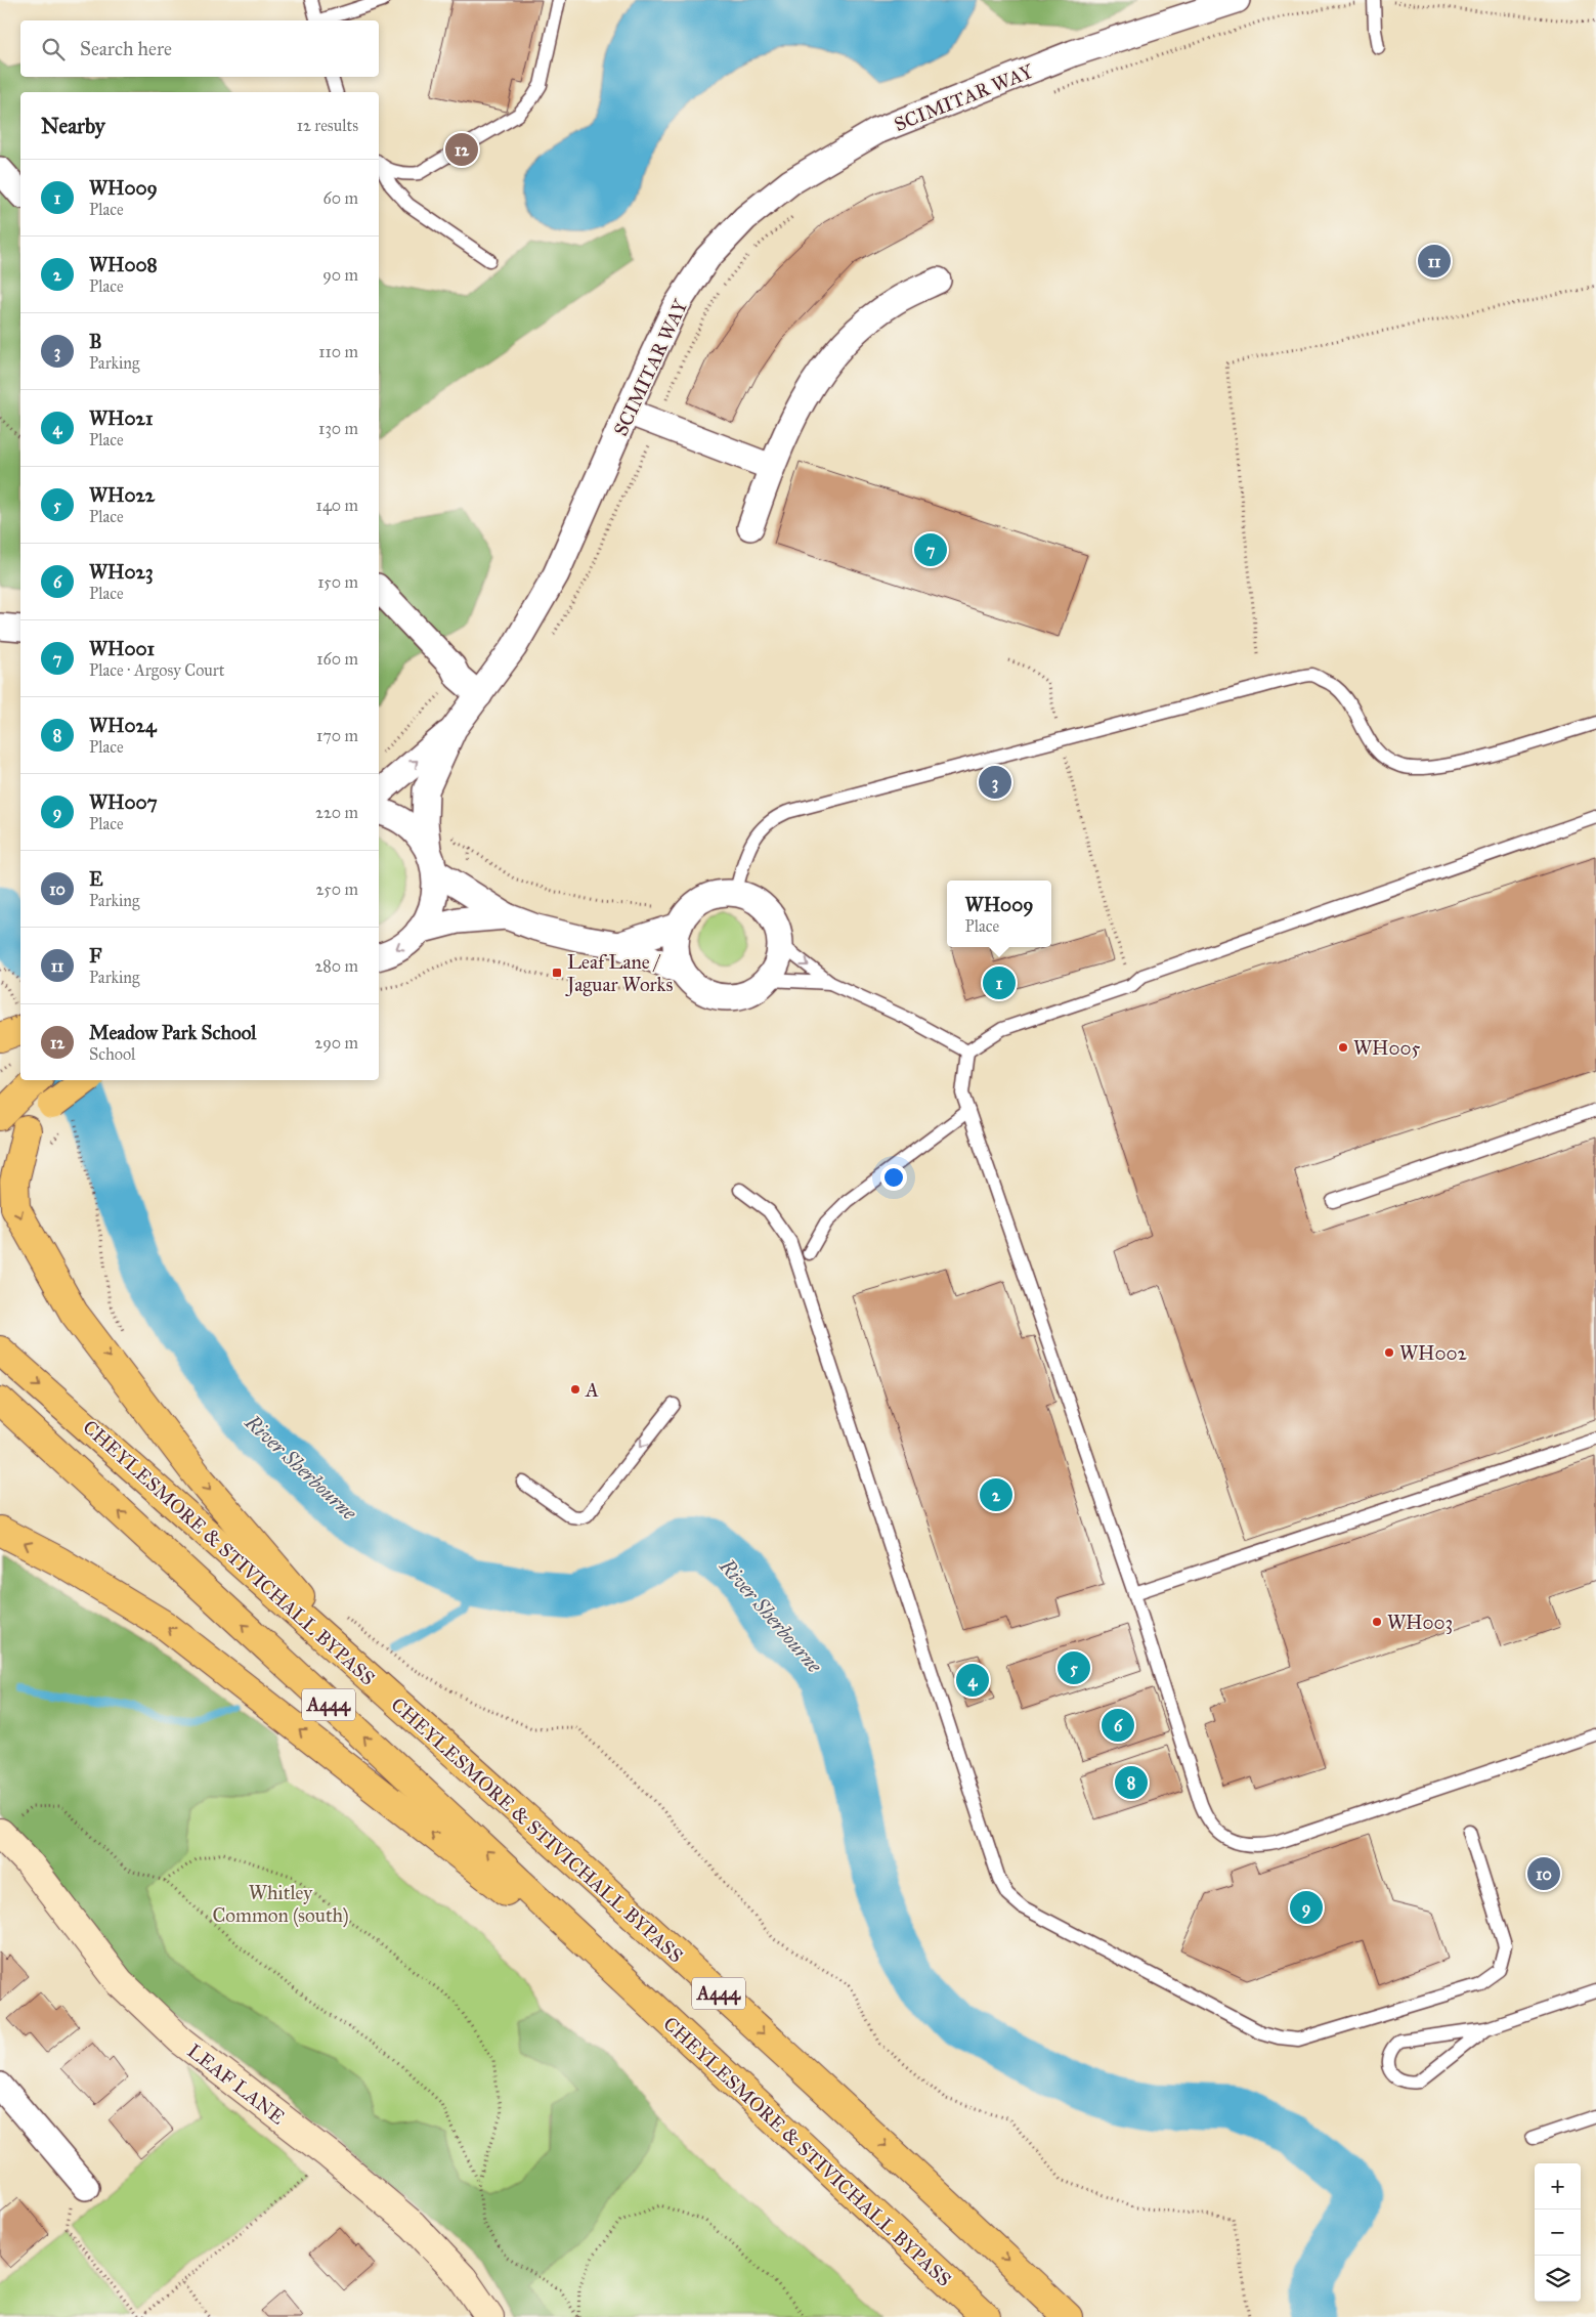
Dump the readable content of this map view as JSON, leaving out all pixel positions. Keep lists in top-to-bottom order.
{
  "streets": {
    "highway": ["CHEYLESMORE & STIVICHALL BYPASS", "A444"],
    "street": ["SCIMITAR WAY", "LEAF LANE"]
  },
  "water": ["River Sherbourne"],
  "parks": ["Whitley Common (south)"],
  "places": {
    "transit": ["Leaf Lane / Jaguar Works"],
    "other": [
      "WH005",
      "WH002",
      "A",
      "WH003"
    ]
  },
  "page": {
    "search": "Search here",
    "heading": ["Nearby", "12 results"],
    "pins": [
      "12",
      "11",
      "7",
      "3",
      "1",
      "2",
      "5",
      "4",
      "6",
      "8",
      "10",
      "9"
    ],
    "list": [
      {
        "mark": "1",
        "name": "WH009",
        "note": "Place",
        "value": "60 m"
      },
      {
        "mark": "2",
        "name": "WH008",
        "note": "Place",
        "value": "90 m"
      },
      {
        "mark": "3",
        "name": "B",
        "note": "Parking",
        "value": "110 m"
      },
      {
        "mark": "4",
        "name": "WH021",
        "note": "Place",
        "value": "130 m"
      },
      {
        "mark": "5",
        "name": "WH022",
        "note": "Place",
        "value": "140 m"
      },
      {
        "mark": "6",
        "name": "WH023",
        "note": "Place",
        "value": "150 m"
      },
      {
        "mark": "7",
        "name": "WH001",
        "note": "Place · Argosy Court",
        "value": "160 m"
      },
      {
        "mark": "8",
        "name": "WH024",
        "note": "Place",
        "value": "170 m"
      },
      {
        "mark": "9",
        "name": "WH007",
        "note": "Place",
        "value": "220 m"
      },
      {
        "mark": "10",
        "name": "E",
        "note": "Parking",
        "value": "250 m"
      },
      {
        "mark": "11",
        "name": "F",
        "note": "Parking",
        "value": "280 m"
      },
      {
        "mark": "12",
        "name": "Meadow Park School",
        "note": "School",
        "value": "290 m"
      }
    ],
    "popup": ["WH009", "Place"],
    "map_buttons": ["+", "−"]
  }
}
